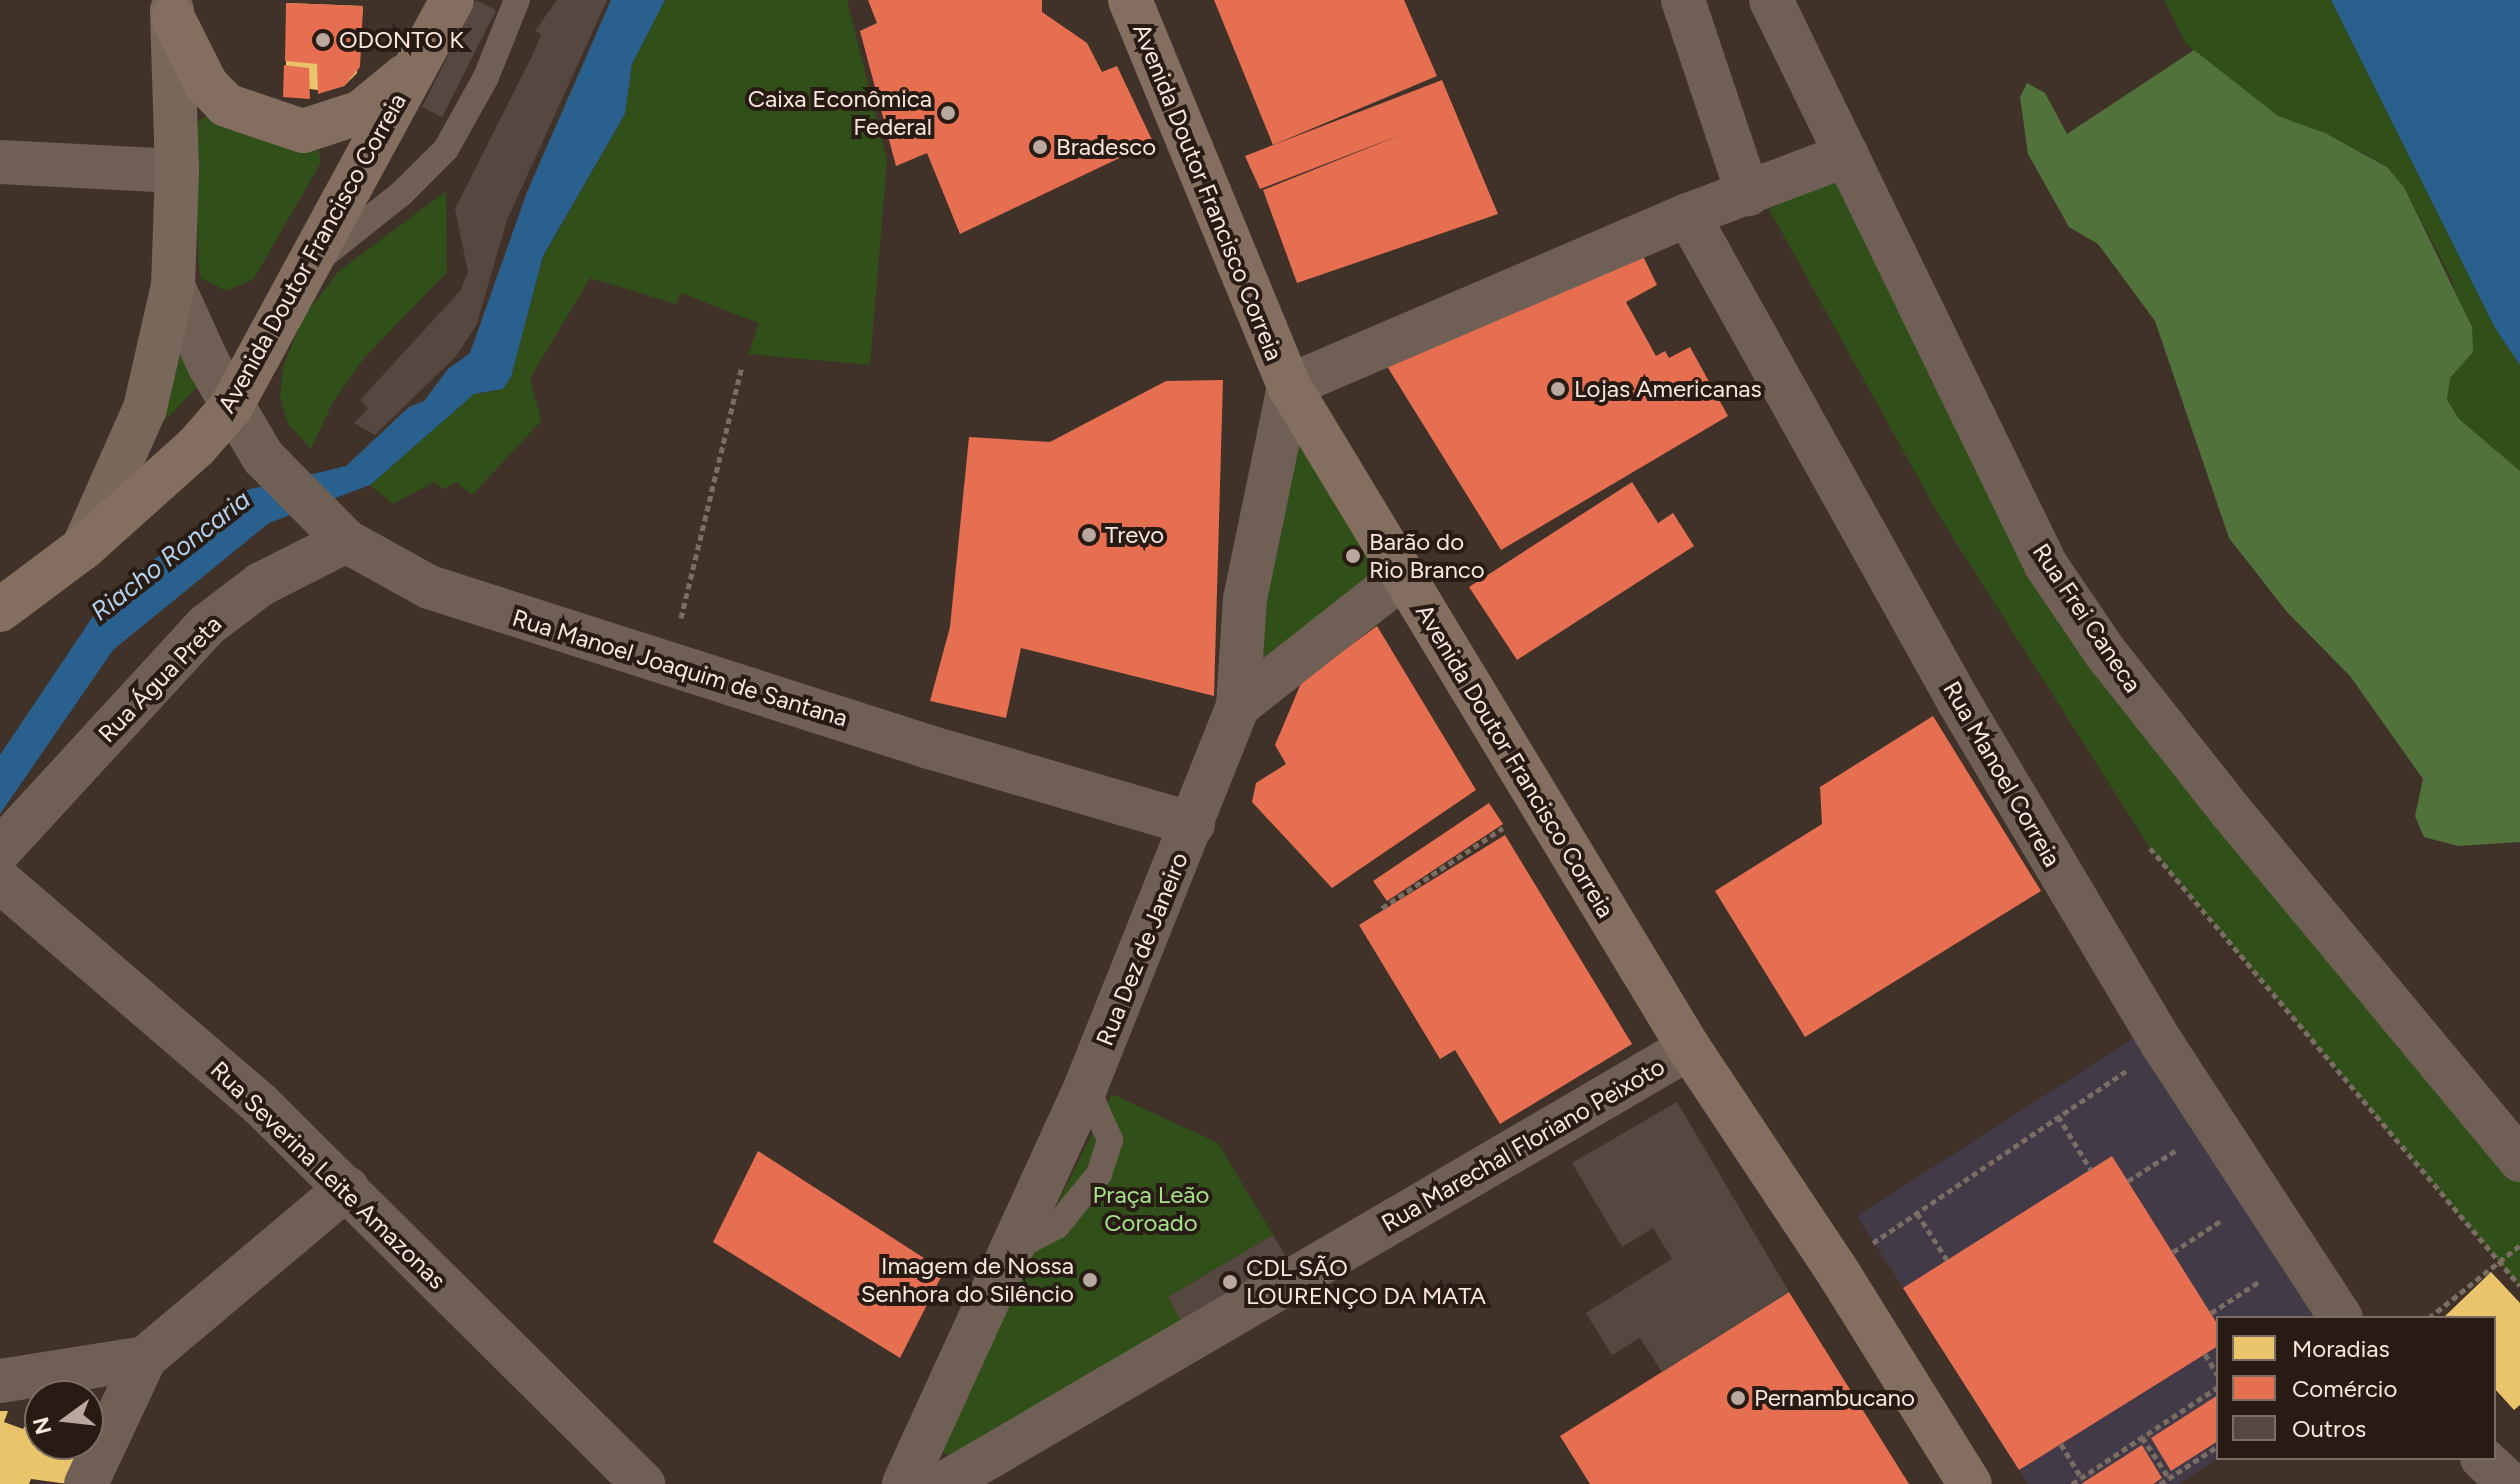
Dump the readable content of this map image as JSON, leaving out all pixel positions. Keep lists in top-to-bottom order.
{
  "streets": {
    "main road": ["Avenida Doutor Francisco Correia"],
    "street": [
      "Rua Frei Caneca",
      "Rua Manoel Joaquim de Santana",
      "Rua Água Preta",
      "Rua Manoel Correia",
      "Rua Dez de Janeiro",
      "Rua Marechal Floriano Peixoto",
      "Rua Severina Leite Amazonas"
    ]
  },
  "crossings": [
    ["Avenida Doutor Francisco Correia", "Rua Manoel Joaquim de Santana"],
    ["Avenida Doutor Francisco Correia", "Rua Dez de Janeiro"],
    ["Avenida Doutor Francisco Correia", "Rua Marechal Floriano Peixoto"],
    ["Rua Manoel Joaquim de Santana", "Rua Água Preta"],
    ["Rua Manoel Joaquim de Santana", "Rua Dez de Janeiro"]
  ],
  "water": ["Riacho Roncaria"],
  "parks": ["Praça Leão Coroado"],
  "places": [
    "ODONTO K",
    "Caixa Econômica Federal",
    "Bradesco",
    "Lojas Americanas",
    "Trevo",
    "Barão do Rio Branco",
    "Imagem de Nossa Senhora do Silêncio",
    "CDL SÃO LOURENÇO DA MATA",
    "Pernambucano"
  ],
  "legend": ["Moradias", "Comércio", "Outros"],
  "north": "left"
}
